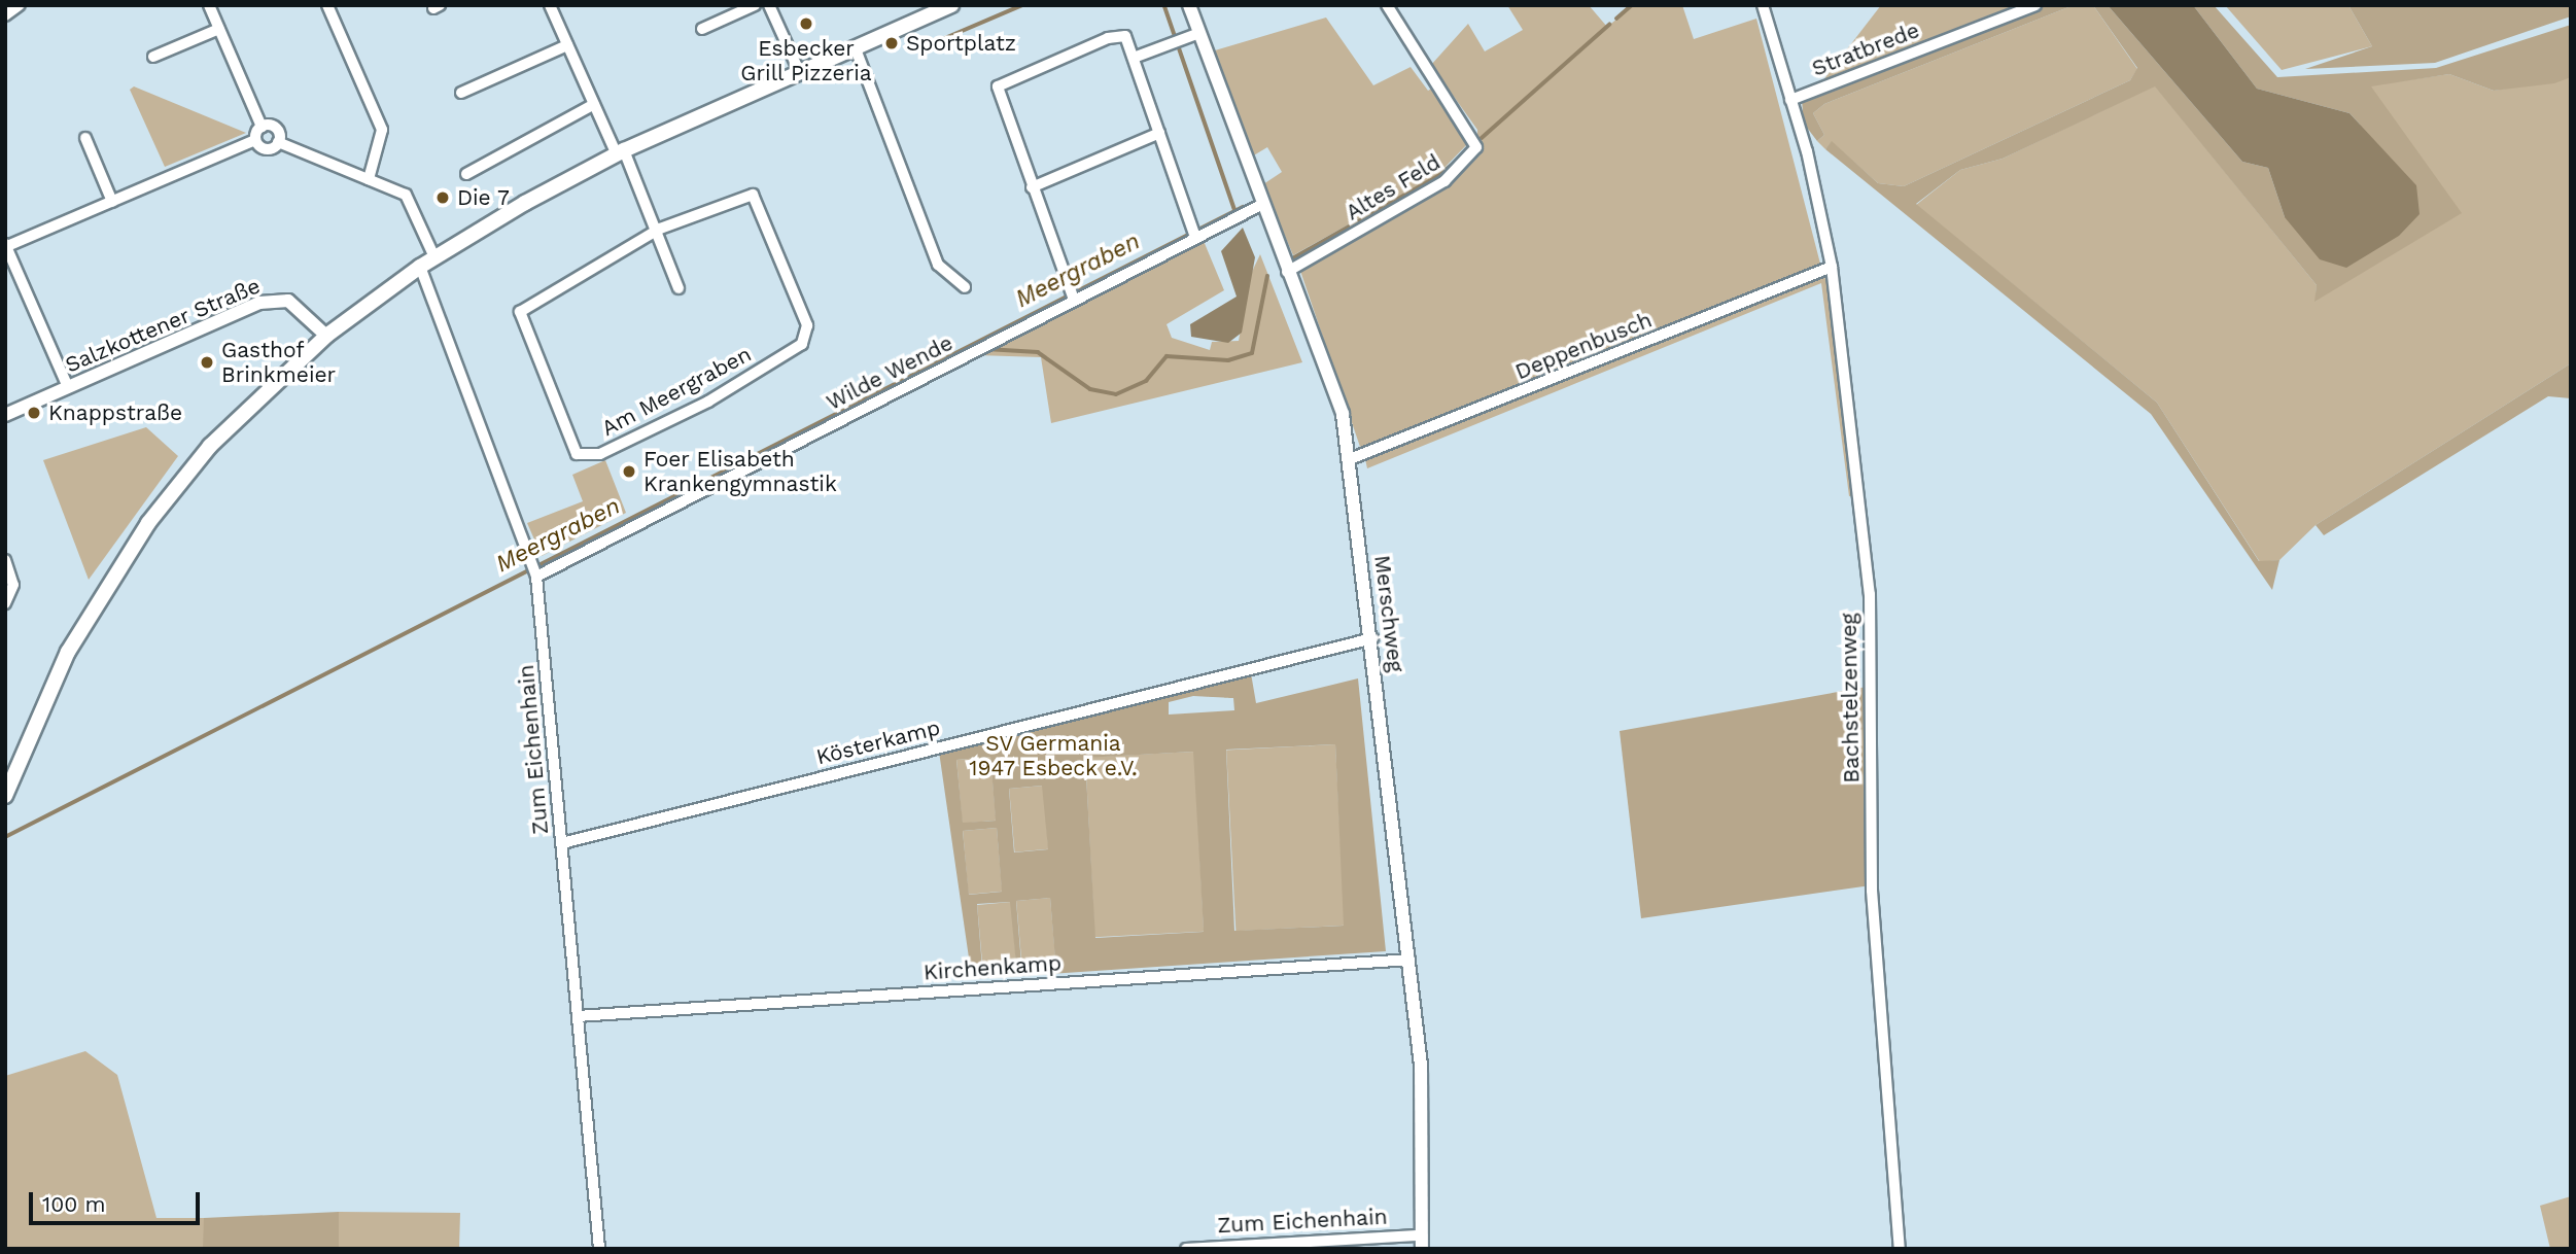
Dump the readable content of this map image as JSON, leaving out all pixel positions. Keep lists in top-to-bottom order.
{
  "streets": {
    "street": [
      "Stratbrede",
      "Altes Feld",
      "Salzkottener Straße",
      "Deppenbusch",
      "Wilde Wende",
      "Am Meergraben",
      "Merschweg",
      "Bachstelzenweg",
      "Kösterkamp",
      "Zum Eichenhain",
      "Kirchenkamp"
    ]
  },
  "crossings": [
    ["Stratbrede", "Bachstelzenweg"],
    ["Altes Feld", "Merschweg"],
    ["Deppenbusch", "Merschweg"],
    ["Deppenbusch", "Bachstelzenweg"],
    ["Wilde Wende", "Merschweg"],
    ["Wilde Wende", "Zum Eichenhain"],
    ["Merschweg", "Kösterkamp"],
    ["Merschweg", "Zum Eichenhain"],
    ["Merschweg", "Kirchenkamp"],
    ["Kösterkamp", "Zum Eichenhain"],
    ["Zum Eichenhain", "Kirchenkamp"]
  ],
  "water": ["Meergraben"],
  "parks": ["SV Germania 1947 Esbeck e.V."],
  "places": [
    "Esbecker Grill Pizzeria",
    "Sportplatz",
    "Die 7",
    "Gasthof Brinkmeier",
    "Knappstraße",
    "Foer Elisabeth Krankengymnastik"
  ],
  "scale_bar": "100 m"
}
